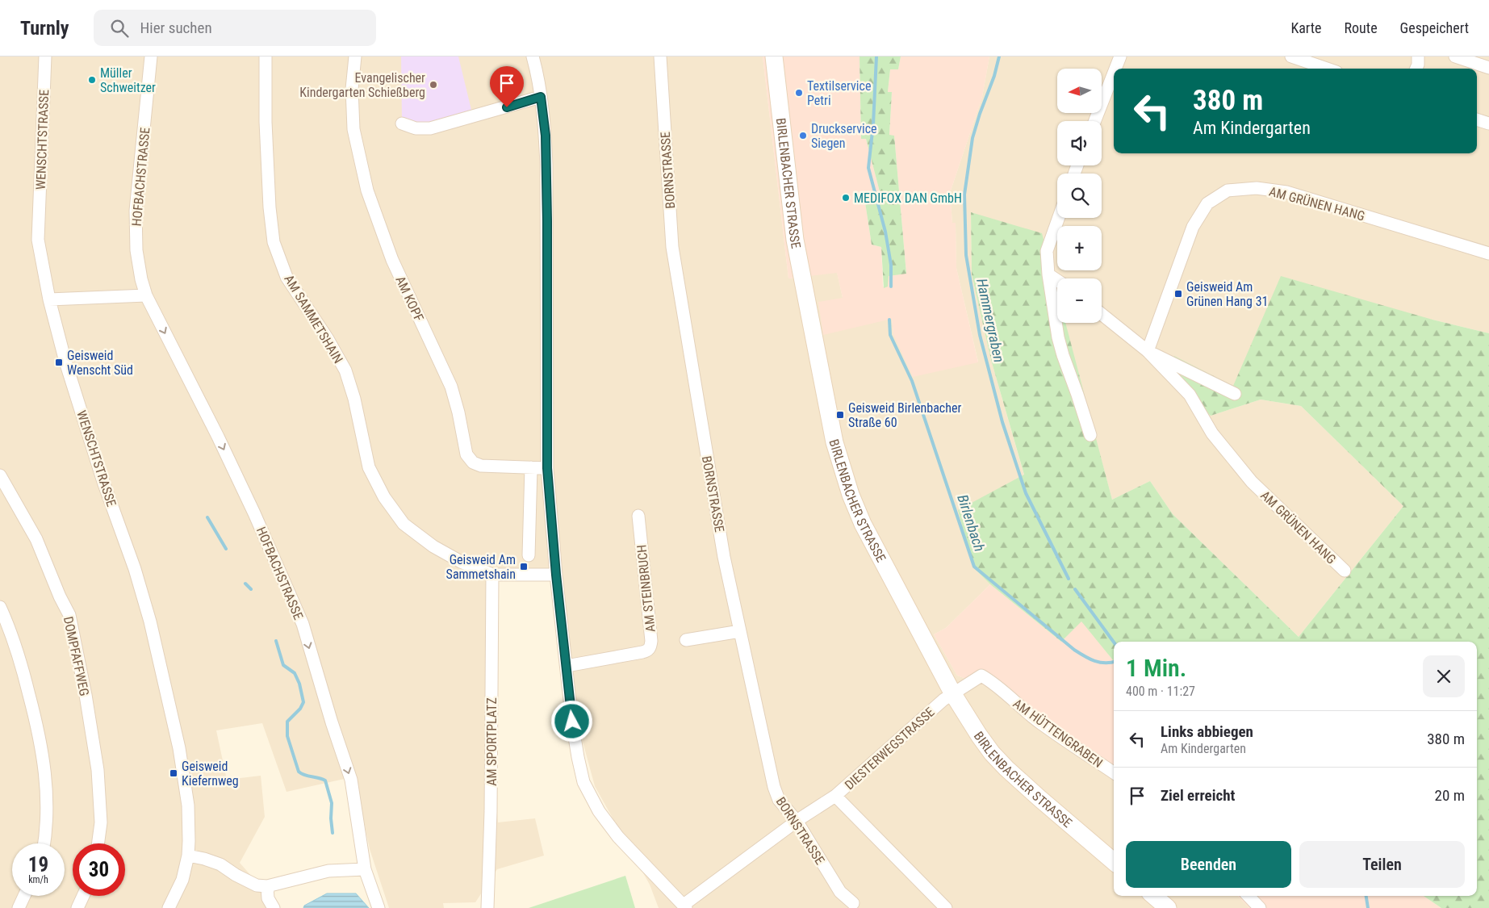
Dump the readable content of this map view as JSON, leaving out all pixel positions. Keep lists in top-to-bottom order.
{
  "streets": {
    "main road": ["BIRLENBACHER STRASSE"],
    "street": [
      "WENSCHTSTRASSE",
      "BORNSTRASSE",
      "HOFBACHSTRASSE",
      "AM GRÜNEN HANG",
      "AM KOPF",
      "AM SAMMETSHAIN",
      "AM STEINBRUCH",
      "DOMPFAFFWEG",
      "AM HÜTTENGRABEN",
      "AM SPORTPLATZ",
      "DIESTERWEGSTRASSE"
    ]
  },
  "crossings": [
    ["BORNSTRASSE", "DIESTERWEGSTRASSE"],
    ["BIRLENBACHER STRASSE", "DIESTERWEGSTRASSE"],
    ["AM SAMMETSHAIN", "AM SPORTPLATZ"],
    ["AM HÜTTENGRABEN", "DIESTERWEGSTRASSE"]
  ],
  "one_way": ["HOFBACHSTRASSE"],
  "water": ["Hammergraben", "Birlenbach"],
  "places": {
    "other": [
      "Müller Schweitzer",
      "Evangelischer Kindergarten Schießberg",
      "Textilservice Petri",
      "Druckservice Siegen",
      "MEDIFOX DAN GmbH"
    ],
    "transit": [
      "Geisweid Am Grünen Hang 31",
      "Geisweid Wenscht Süd",
      "Geisweid Birlenbacher Straße 60",
      "Geisweid Am Sammetshain",
      "Geisweid Kiefernweg"
    ]
  },
  "north": "left",
  "page": {
    "header": "Turnly",
    "search": "Hier suchen",
    "nav": ["Karte", "Route", "Gespeichert"],
    "map_buttons": ["+", "−"],
    "turn": ["380 m", "Am Kindergarten"],
    "heading": ["1 Min.", "400 m · 11:27"],
    "list": [
      {
        "name": "Links abbiegen",
        "note": "Am Kindergarten",
        "value": "380 m"
      },
      {
        "name": "Ziel erreicht",
        "value": "20 m"
      }
    ],
    "buttons": ["Beenden", "Teilen"],
    "speed": "19 km/h",
    "limit": "30"
  }
}
